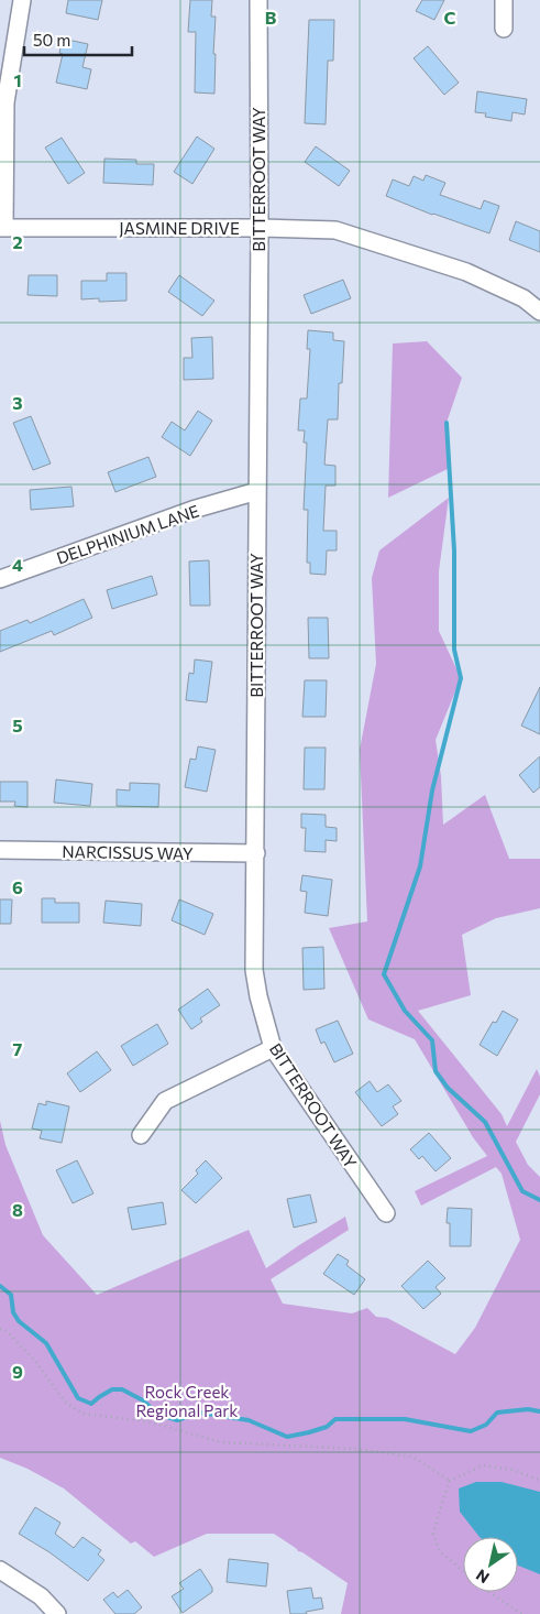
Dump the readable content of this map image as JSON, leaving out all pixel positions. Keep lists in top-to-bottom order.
{
  "streets": {
    "street": [
      "BITTERROOT WAY",
      "JASMINE DRIVE",
      "DELPHINIUM LANE",
      "NARCISSUS WAY"
    ]
  },
  "crossings": [
    ["BITTERROOT WAY", "JASMINE DRIVE"],
    ["BITTERROOT WAY", "DELPHINIUM LANE"],
    ["BITTERROOT WAY", "NARCISSUS WAY"]
  ],
  "parks": ["Rock Creek Regional Park"],
  "scale_bar": "50 m",
  "north": "bottom left",
  "grid": {
    "columns": ["B", "C"],
    "rows": [
      "1",
      "2",
      "3",
      "4",
      "5",
      "6",
      "7",
      "8",
      "9"
    ]
  }
}
